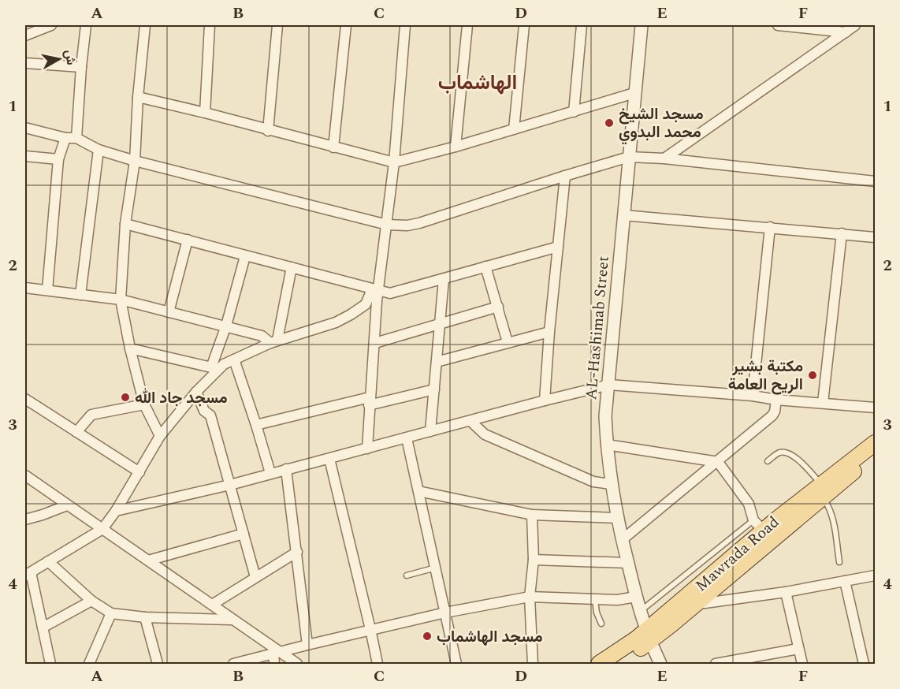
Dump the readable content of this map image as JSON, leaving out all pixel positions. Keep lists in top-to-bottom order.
{
  "streets": {
    "main road": ["Mawrada Road"],
    "street": ["AL-Hashimab Street"]
  },
  "crossings": [
    ["AL-Hashimab Street", "Mawrada Road"]
  ],
  "districts": ["الهاشماب"],
  "places": [
    "مسجد الشيخ محمد البدوي",
    "مكتبة بشير الريح العامة",
    "مسجد جاد الله",
    "مسجد الهاشماب"
  ],
  "north": "right",
  "grid": {
    "columns": [
      "A",
      "B",
      "C",
      "D",
      "E",
      "F"
    ],
    "rows": [
      "1",
      "2",
      "3",
      "4"
    ]
  }
}
